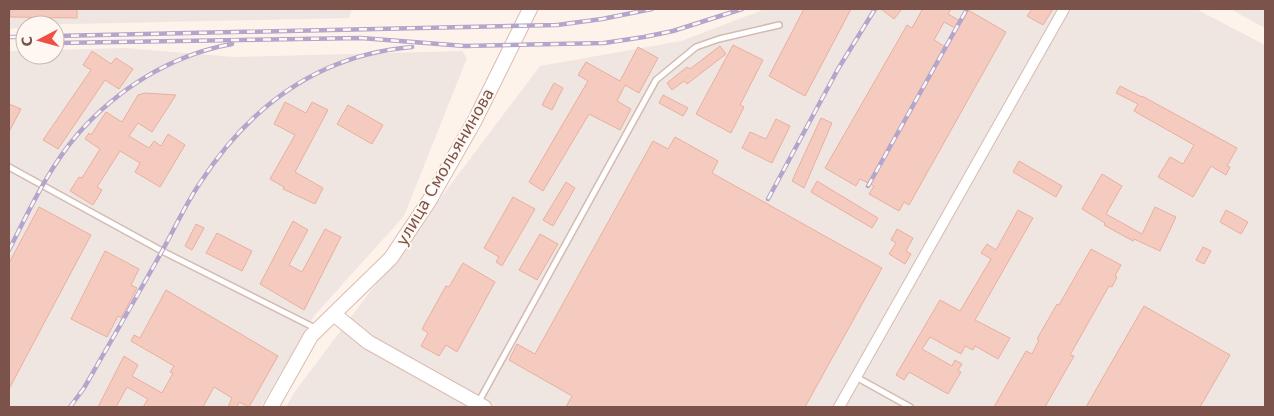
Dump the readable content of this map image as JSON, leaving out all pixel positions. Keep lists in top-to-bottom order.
{
  "streets": {
    "street": ["улица Смольянинова"]
  },
  "north": "left"
}
